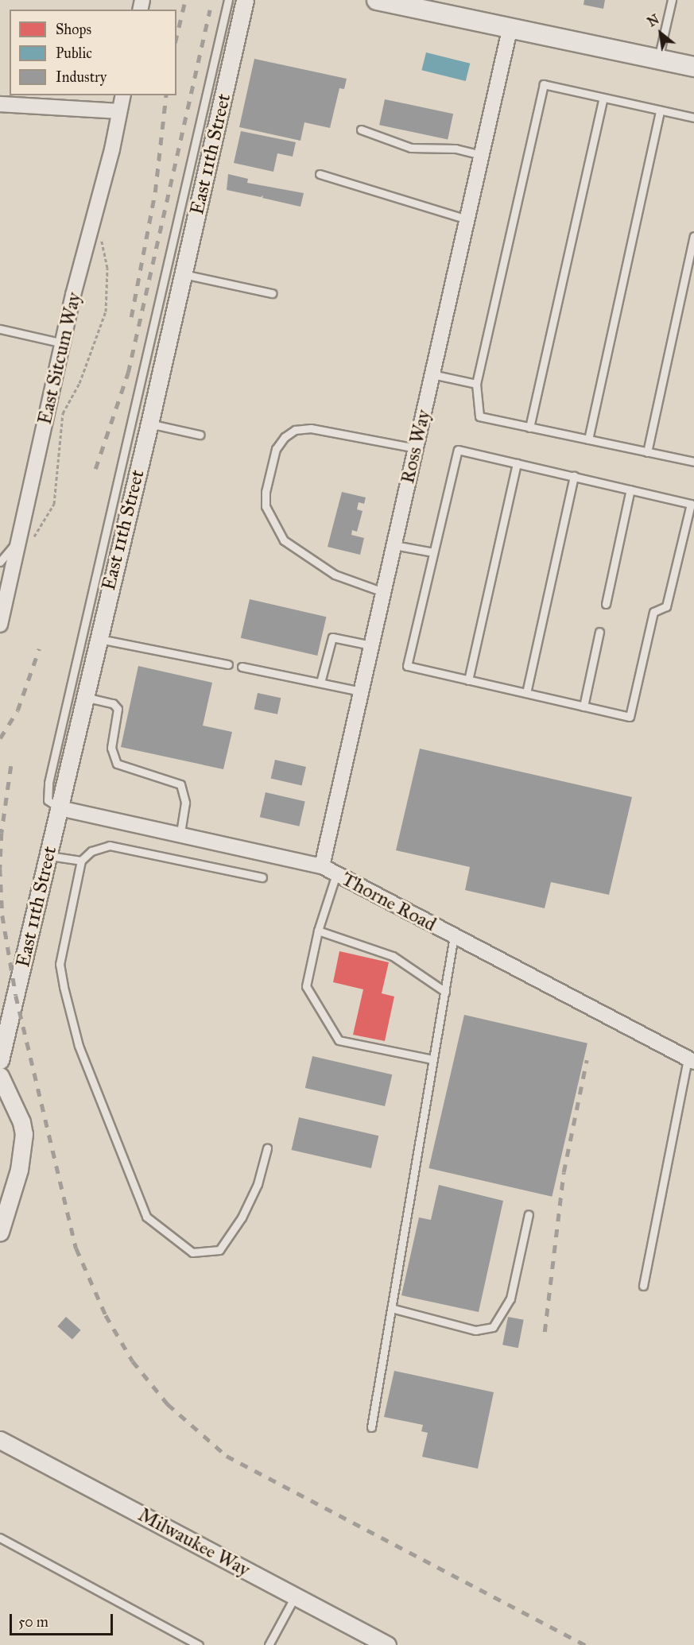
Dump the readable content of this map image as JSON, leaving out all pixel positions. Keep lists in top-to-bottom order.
{
  "streets": {
    "street": [
      "East 11th Street",
      "East Sitcum Way",
      "Ross Way",
      "Thorne Road",
      "Milwaukee Way"
    ]
  },
  "crossings": [
    ["East 11th Street", "Thorne Road"],
    ["Ross Way", "Thorne Road"]
  ],
  "legend": ["Shops", "Public", "Industry"],
  "scale_bar": "50 m",
  "north": "top left"
}
